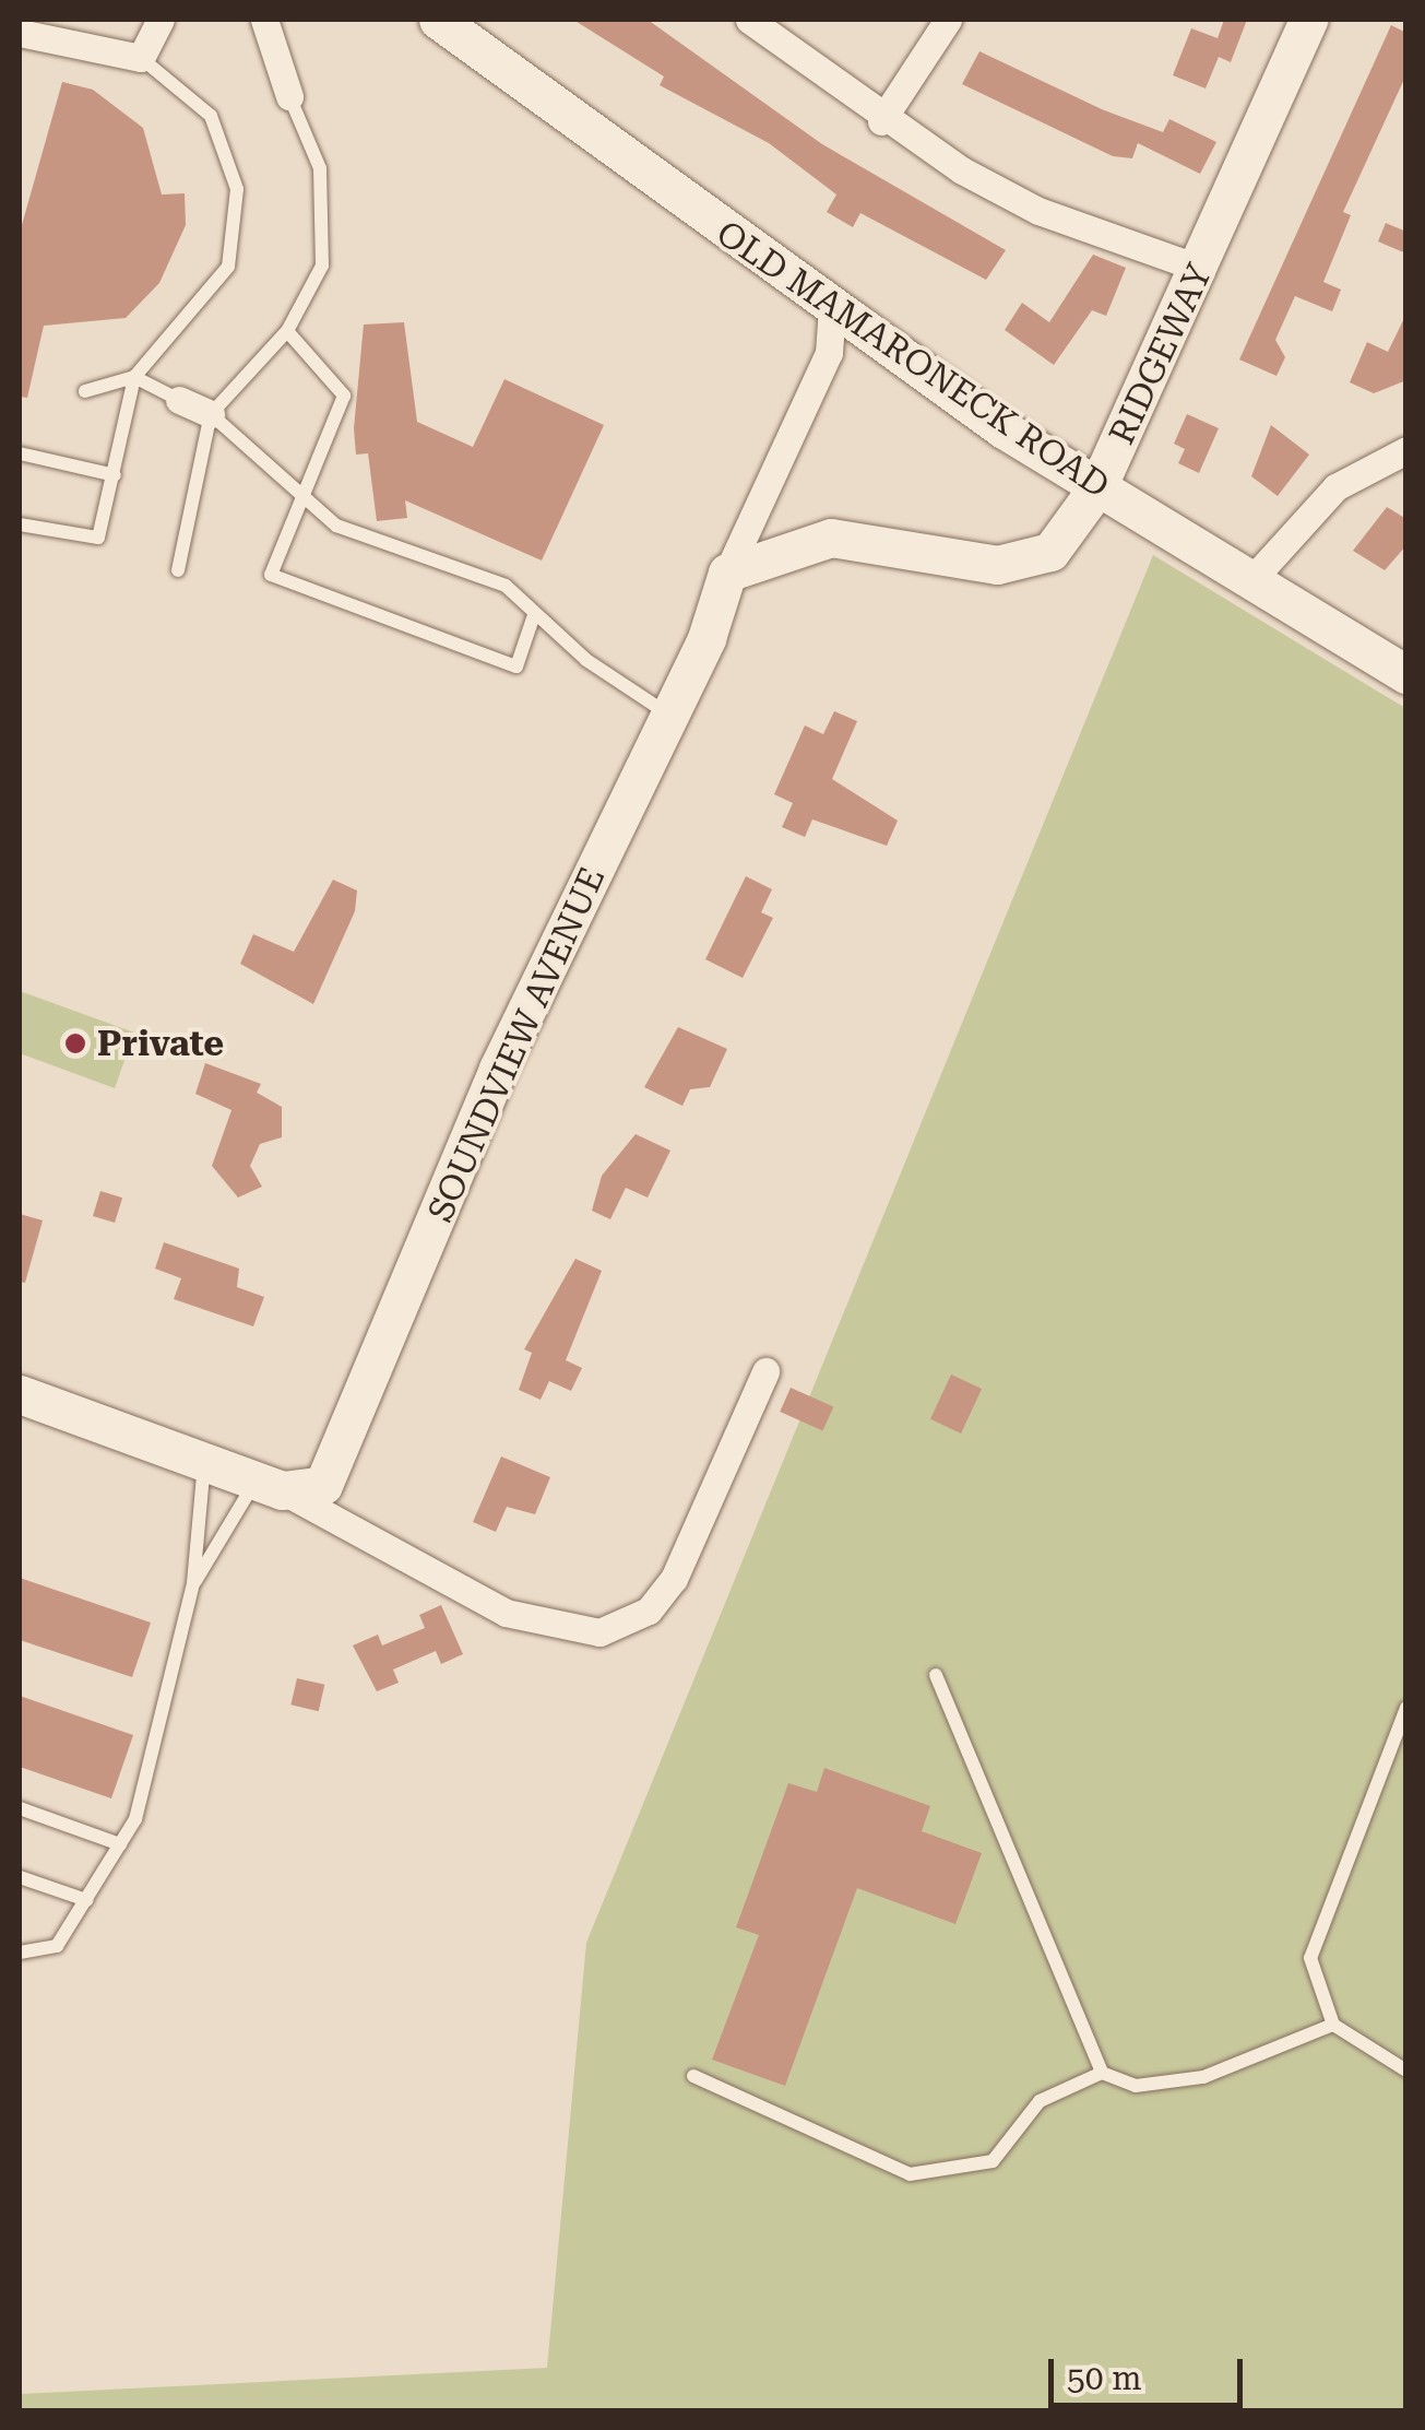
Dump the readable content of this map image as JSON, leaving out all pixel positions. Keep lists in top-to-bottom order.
{
  "streets": {
    "street": ["RIDGEWAY", "OLD MAMARONECK ROAD", "SOUNDVIEW AVENUE"]
  },
  "crossings": [
    ["RIDGEWAY", "OLD MAMARONECK ROAD"],
    ["RIDGEWAY", "SOUNDVIEW AVENUE"],
    ["OLD MAMARONECK ROAD", "SOUNDVIEW AVENUE"]
  ],
  "places": ["Private"],
  "scale_bar": "50 m"
}
